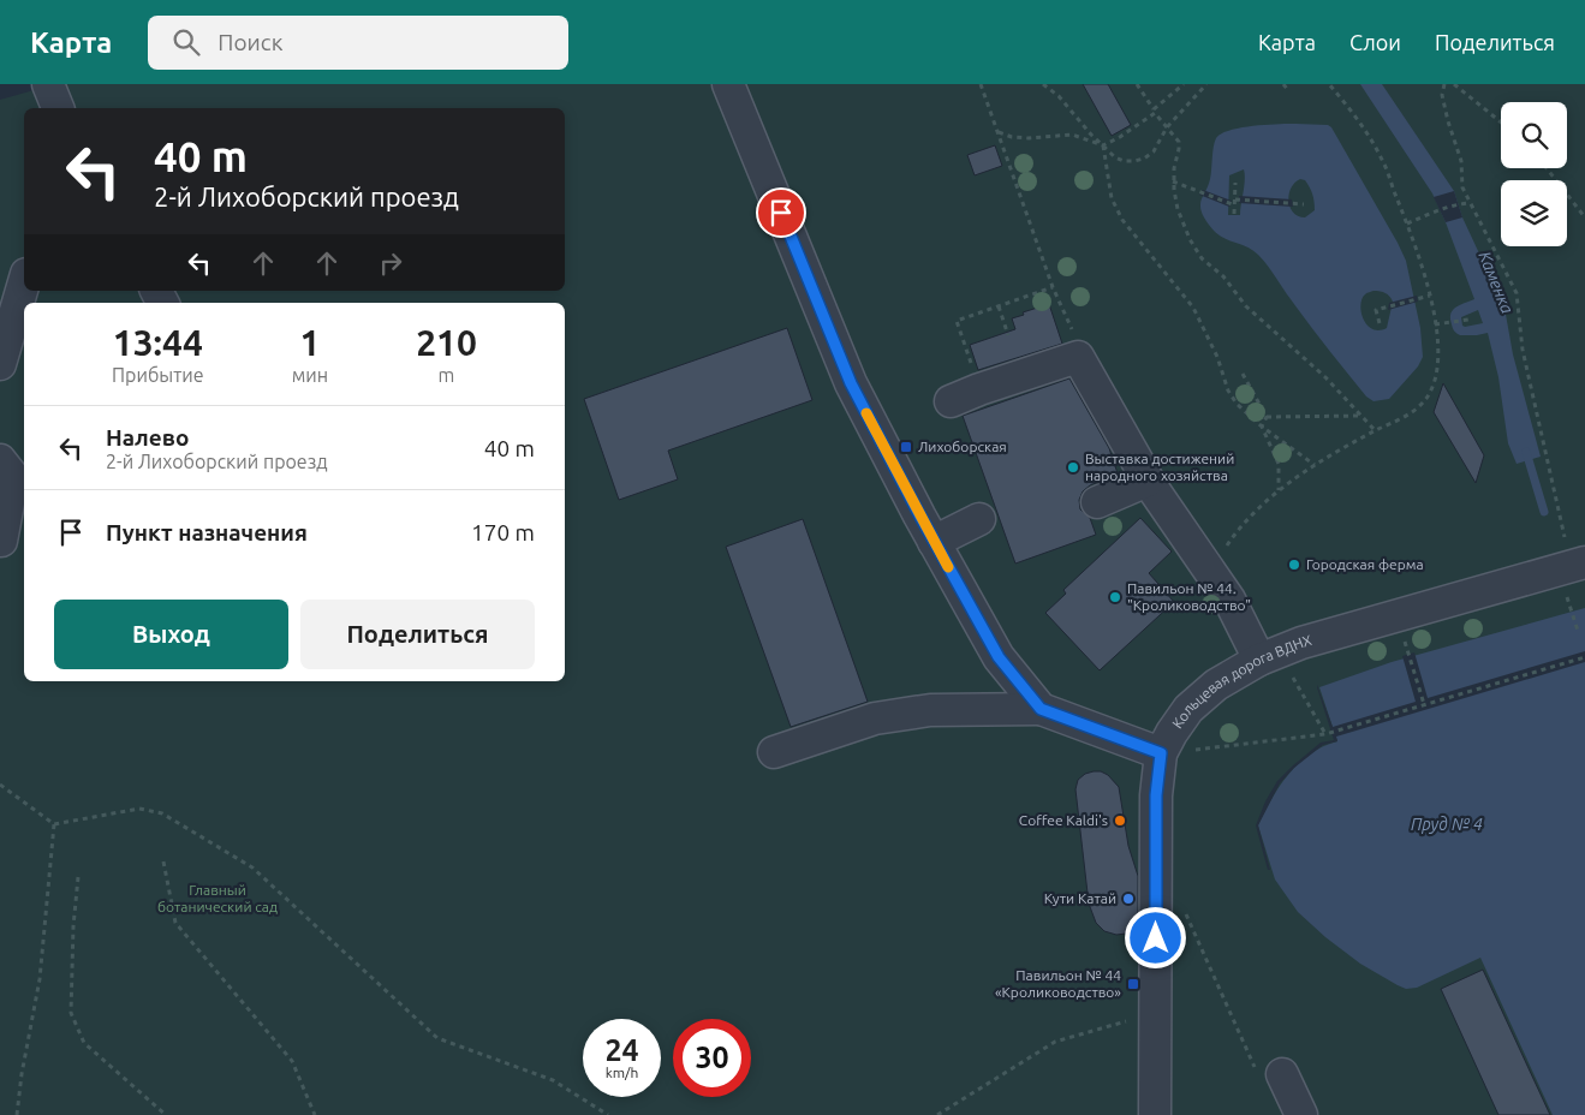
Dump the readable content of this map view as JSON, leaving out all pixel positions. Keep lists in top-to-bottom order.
{
  "streets": {
    "street": ["Кольцевая дорога ВДНХ"]
  },
  "water": ["Каменка", "Пруд № 4"],
  "parks": ["Главный ботанический сад"],
  "places": {
    "transit": ["Лихоборская", "Павильон № 44 «Кролиководство»"],
    "other": [
      "Выставка достижений народного хозяйства",
      "Городская ферма",
      "Павильон № 44. \"Кролиководство\"",
      "Coffee Kaldi's",
      "Кути Катай"
    ]
  },
  "page": {
    "header": "Карта",
    "search": "Поиск",
    "nav": ["Карта", "Слои", "Поделиться"],
    "turn": ["40 m", "2-й Лихоборский проезд"],
    "eta": [
      "13:44",
      "Прибытие",
      "1",
      "мин",
      "210",
      "m"
    ],
    "list": [
      {
        "name": "Налево",
        "note": "2-й Лихоборский проезд",
        "value": "40 m"
      },
      {
        "name": "Пункт назначения",
        "value": "170 m"
      }
    ],
    "buttons": ["Выход", "Поделиться"],
    "speed": "24 km/h",
    "limit": "30"
  }
}
